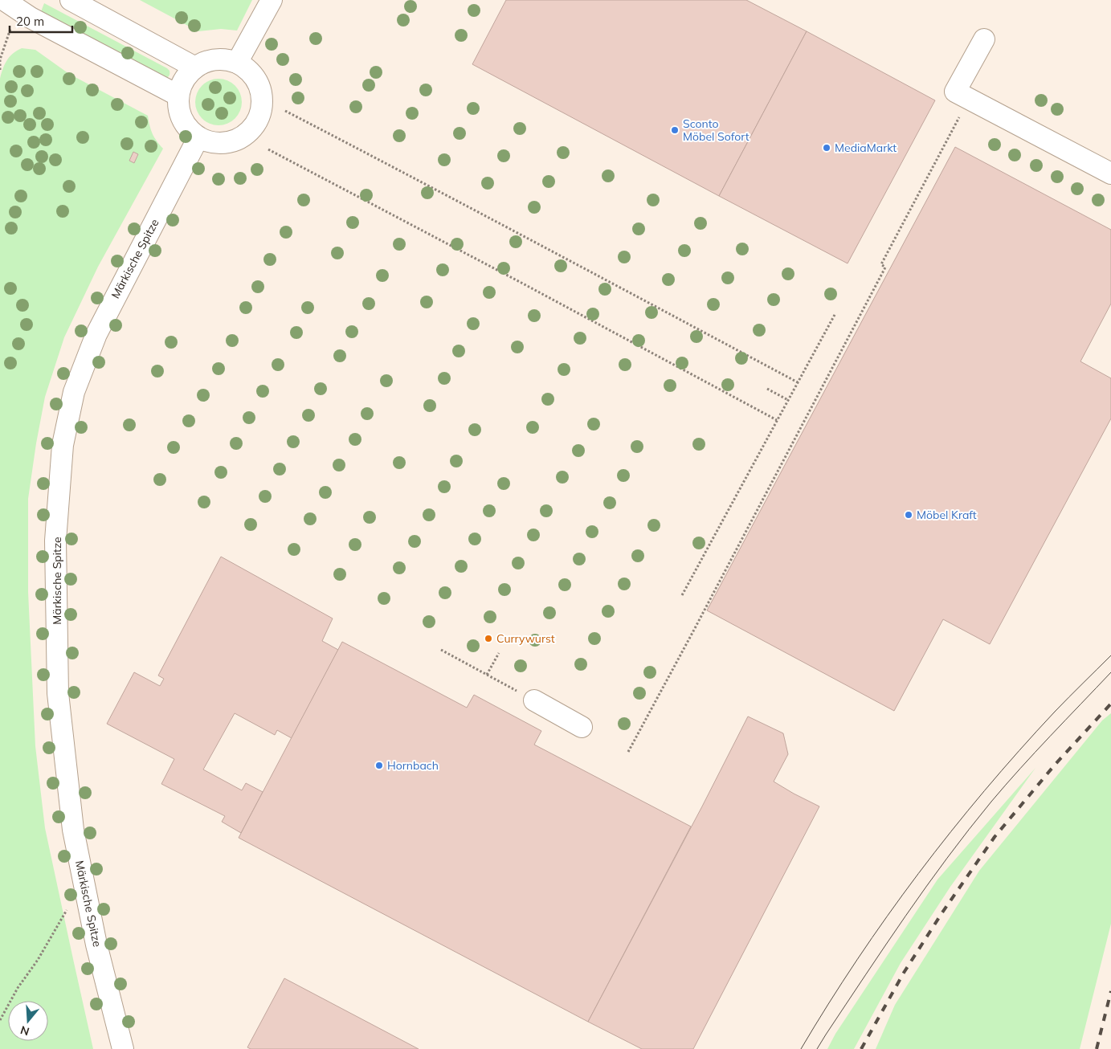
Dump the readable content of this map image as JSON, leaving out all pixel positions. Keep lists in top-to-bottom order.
{
  "streets": {
    "street": ["Märkische Spitze"]
  },
  "places": [
    "Sconto Möbel Sofort",
    "MediaMarkt",
    "Möbel Kraft",
    "Currywurst",
    "Hornbach"
  ],
  "scale_bar": "20 m",
  "north": "bottom"
}
